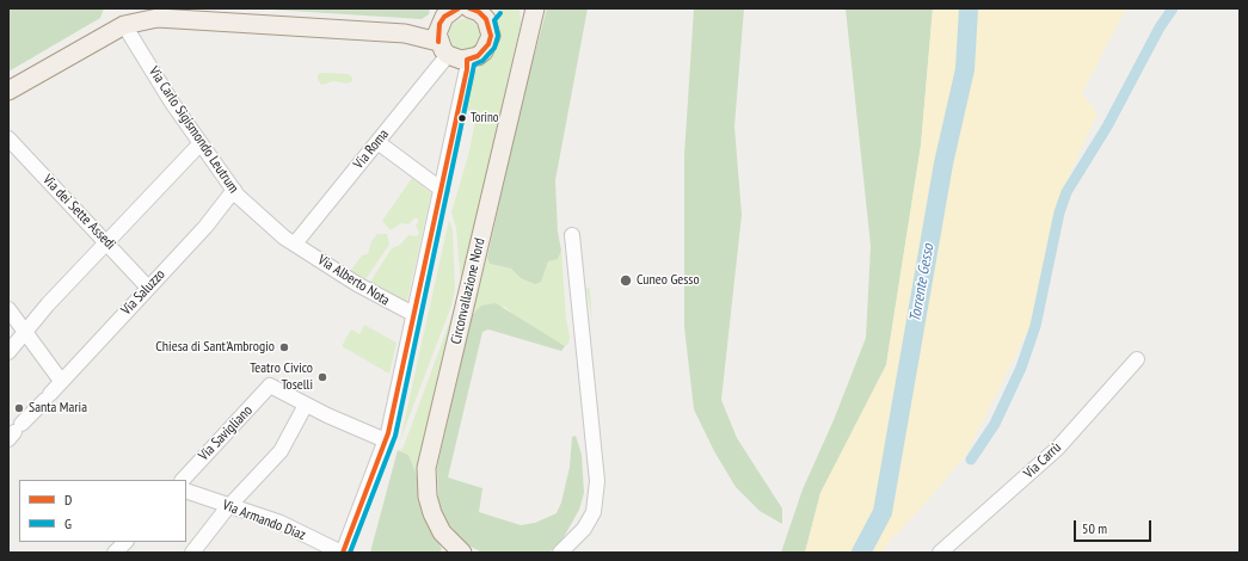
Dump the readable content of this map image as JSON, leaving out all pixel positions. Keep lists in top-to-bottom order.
{
  "streets": {
    "main road": ["Circonvallazione Nord"],
    "street": [
      "Via Carlo Sigismondo Leutrum",
      "Via Roma",
      "Via dei Sette Assedi",
      "Via Alberto Nota",
      "Via Saluzzo",
      "Via Savigliano",
      "Via Carrù",
      "Via Armando Diaz"
    ]
  },
  "crossings": [
    ["Via Carlo Sigismondo Leutrum", "Via Roma"],
    ["Via Carlo Sigismondo Leutrum", "Via Alberto Nota"],
    ["Via Carlo Sigismondo Leutrum", "Via Saluzzo"],
    ["Via Roma", "Via Alberto Nota"],
    ["Via dei Sette Assedi", "Via Saluzzo"]
  ],
  "water": ["Torrente Gesso"],
  "places": [
    "Torino",
    "Cuneo Gesso",
    "Chiesa di Sant'Ambrogio",
    "Teatro Civico Toselli",
    "Santa Maria"
  ],
  "lines": ["transit line D", "transit line G"],
  "legend": ["D", "G"],
  "scale_bar": "50 m"
}
